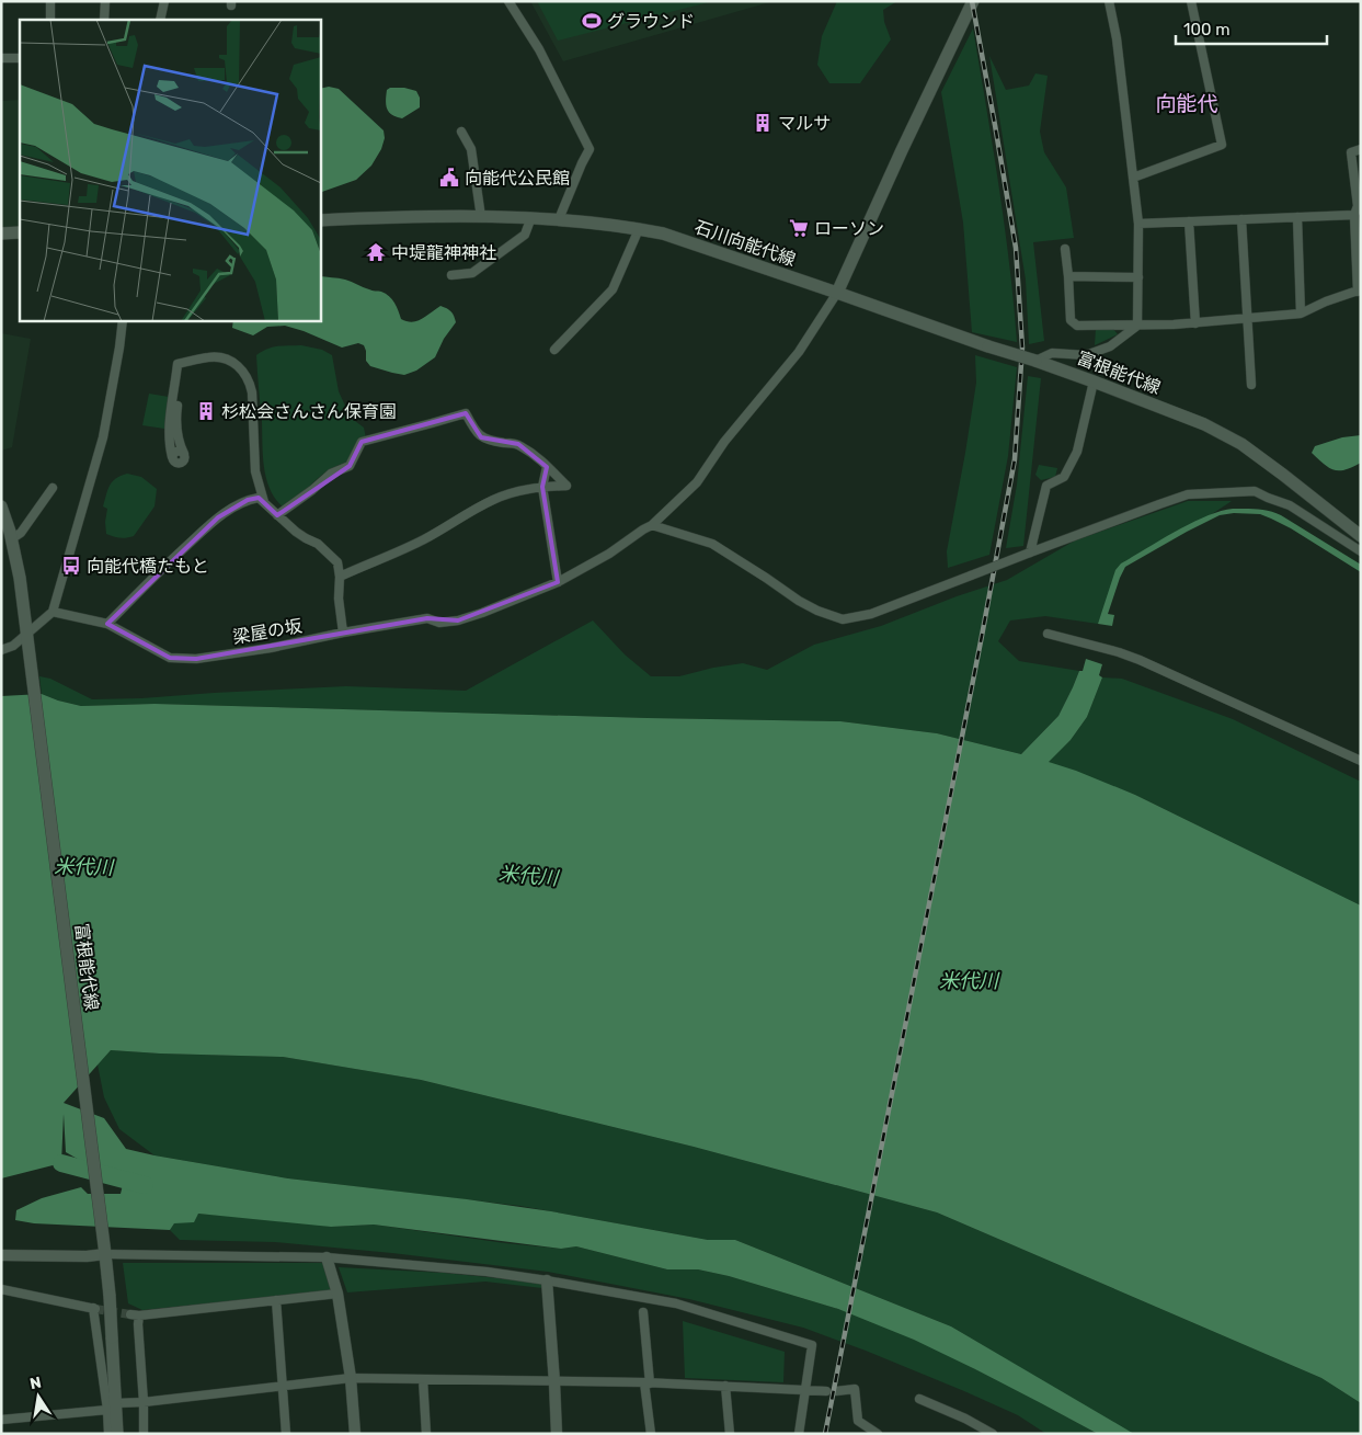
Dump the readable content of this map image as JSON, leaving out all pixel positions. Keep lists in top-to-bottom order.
{
  "streets": {
    "main road": ["石川向能代線", "富根能代線"],
    "street": ["梁屋の坂"]
  },
  "crossings": [
    ["石川向能代線", "富根能代線"],
    ["石川向能代線", "梁屋の坂"],
    ["富根能代線", "梁屋の坂"]
  ],
  "districts": ["向能代"],
  "water": ["米代川"],
  "places": {
    "sports": ["グラウンド"],
    "building": ["マルサ", "杉松会さんさん保育園"],
    "public building": ["向能代公民館"],
    "supermarket": ["ローソン"],
    "temple": ["中堤龍神神社"],
    "bus stop": ["向能代橋たもと"]
  },
  "scale_bar": "100 m",
  "north": "top"
}
